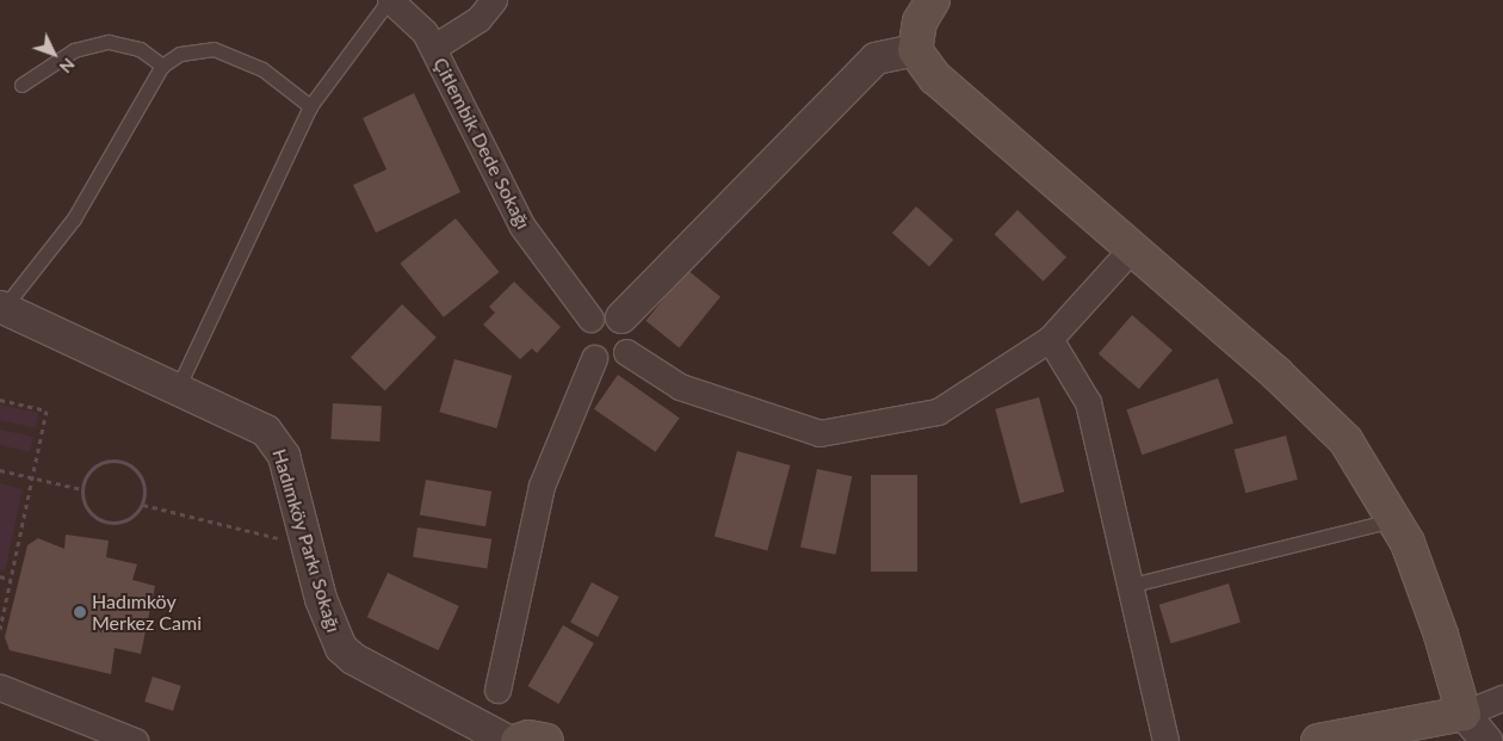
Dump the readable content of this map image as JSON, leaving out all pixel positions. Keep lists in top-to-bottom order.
{
  "streets": {
    "street": ["Çitlembik Dede Sokağı", "Hadımköy Parkı Sokağı"]
  },
  "places": ["Hadımköy Merkez Cami"],
  "north": "bottom right"
}
